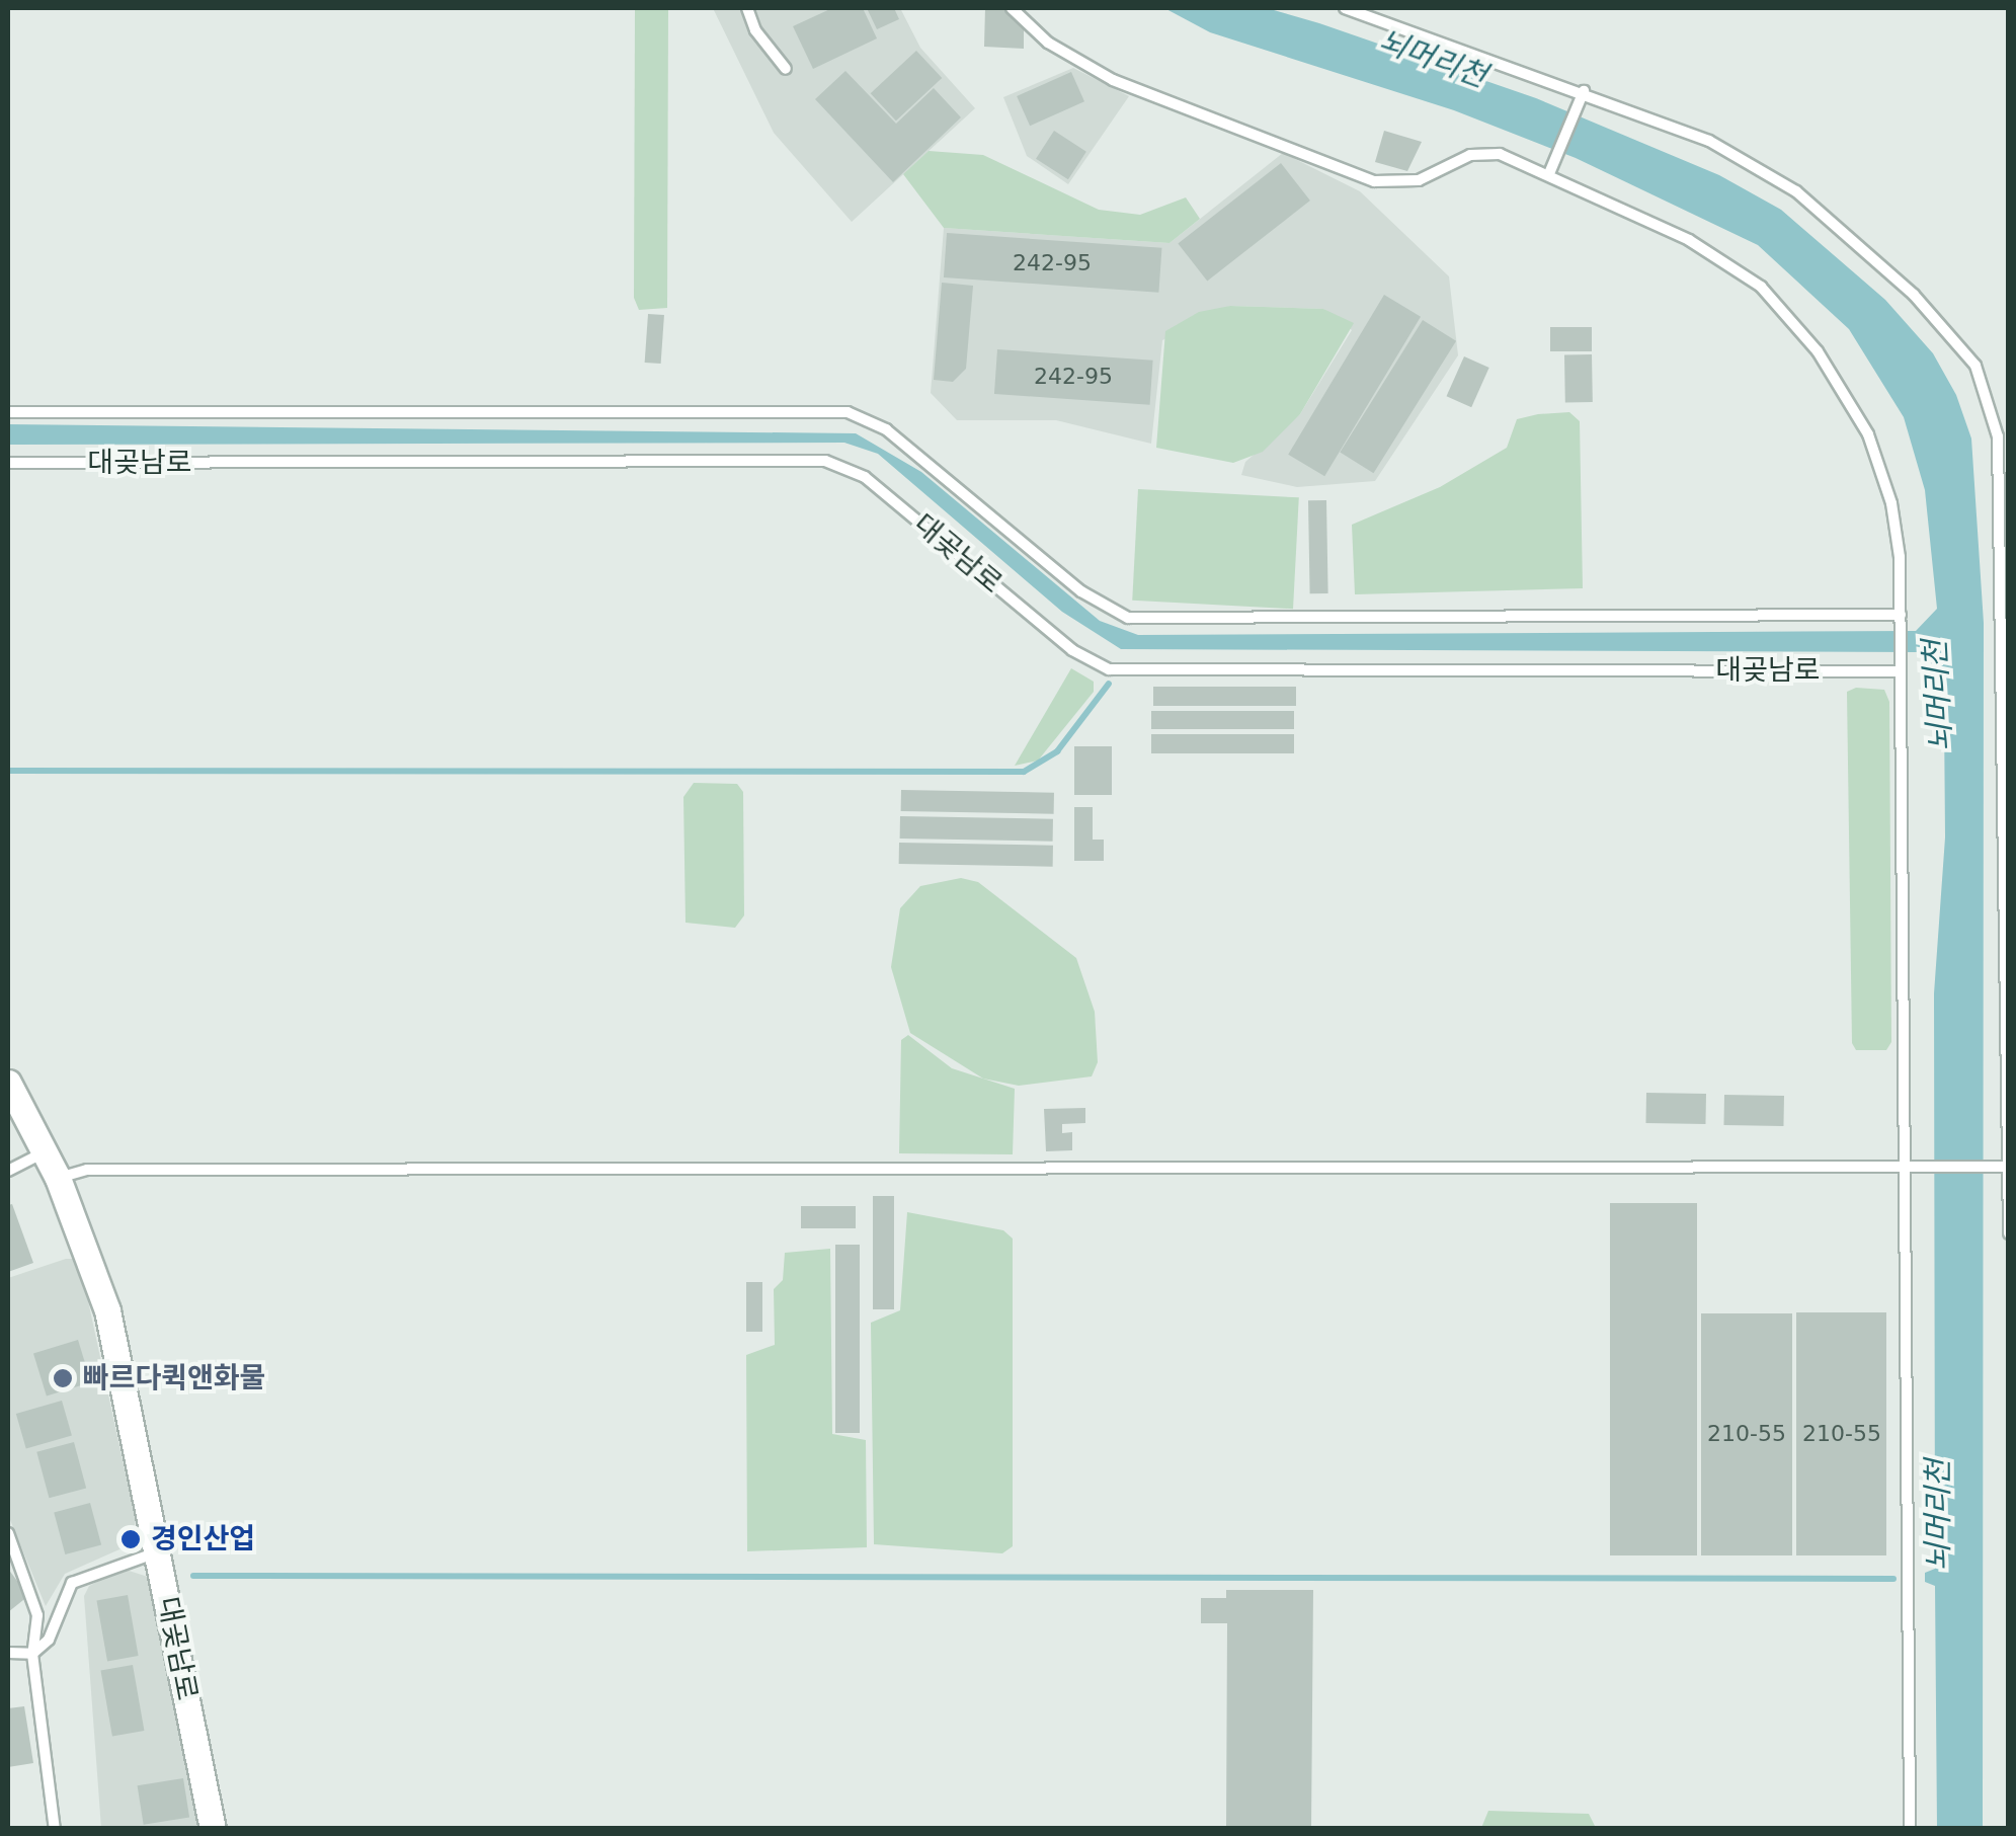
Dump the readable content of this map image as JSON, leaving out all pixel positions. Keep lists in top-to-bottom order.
{
  "streets": {
    "street": ["대곶남로"]
  },
  "water": ["뇌머리천"],
  "places": ["빠르다퀵앤화물", "경인산업"],
  "house_numbers": [
    "242-95",
    "242-95",
    "210-55",
    "210-55"
  ]
}
